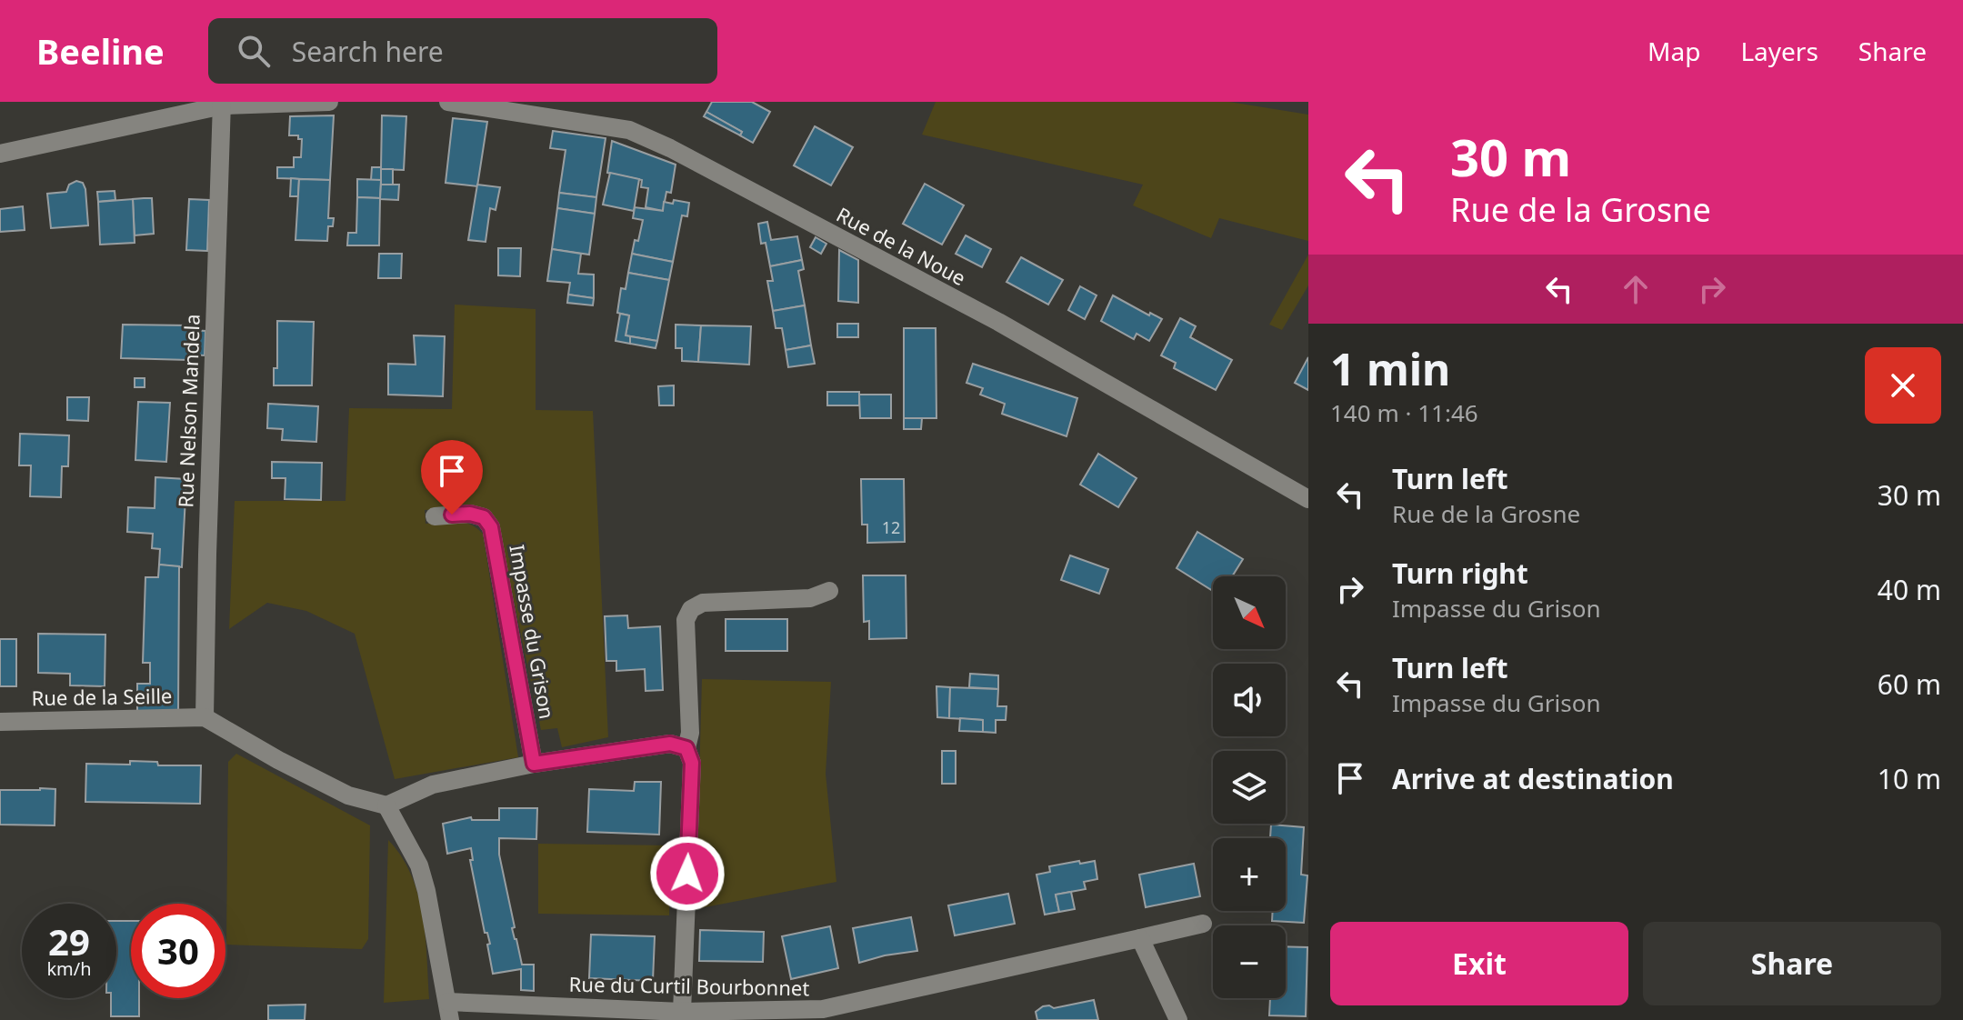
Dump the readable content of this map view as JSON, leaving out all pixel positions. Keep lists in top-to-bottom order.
{
  "streets": {
    "street": [
      "Rue de la Noue",
      "Rue Nelson Mandela",
      "Impasse du Grison",
      "Rue de la Seille",
      "Rue du Curtil Bourbonnet"
    ]
  },
  "crossings": [
    ["Rue Nelson Mandela", "Rue de la Seille"]
  ],
  "house_numbers": ["12"],
  "north": "bottom right",
  "page": {
    "header": "Beeline",
    "search": "Search here",
    "nav": ["Map", "Layers", "Share"],
    "turn": ["30 m", "Rue de la Grosne"],
    "heading": ["1 min", "140 m · 11:46"],
    "list": [
      {
        "name": "Turn left",
        "note": "Rue de la Grosne",
        "value": "30 m"
      },
      {
        "name": "Turn right",
        "note": "Impasse du Grison",
        "value": "40 m"
      },
      {
        "name": "Turn left",
        "note": "Impasse du Grison",
        "value": "60 m"
      },
      {
        "name": "Arrive at destination",
        "value": "10 m"
      }
    ],
    "map_buttons": ["+", "−"],
    "speed": "29 km/h",
    "limit": "30",
    "buttons": ["Exit", "Share"]
  }
}
